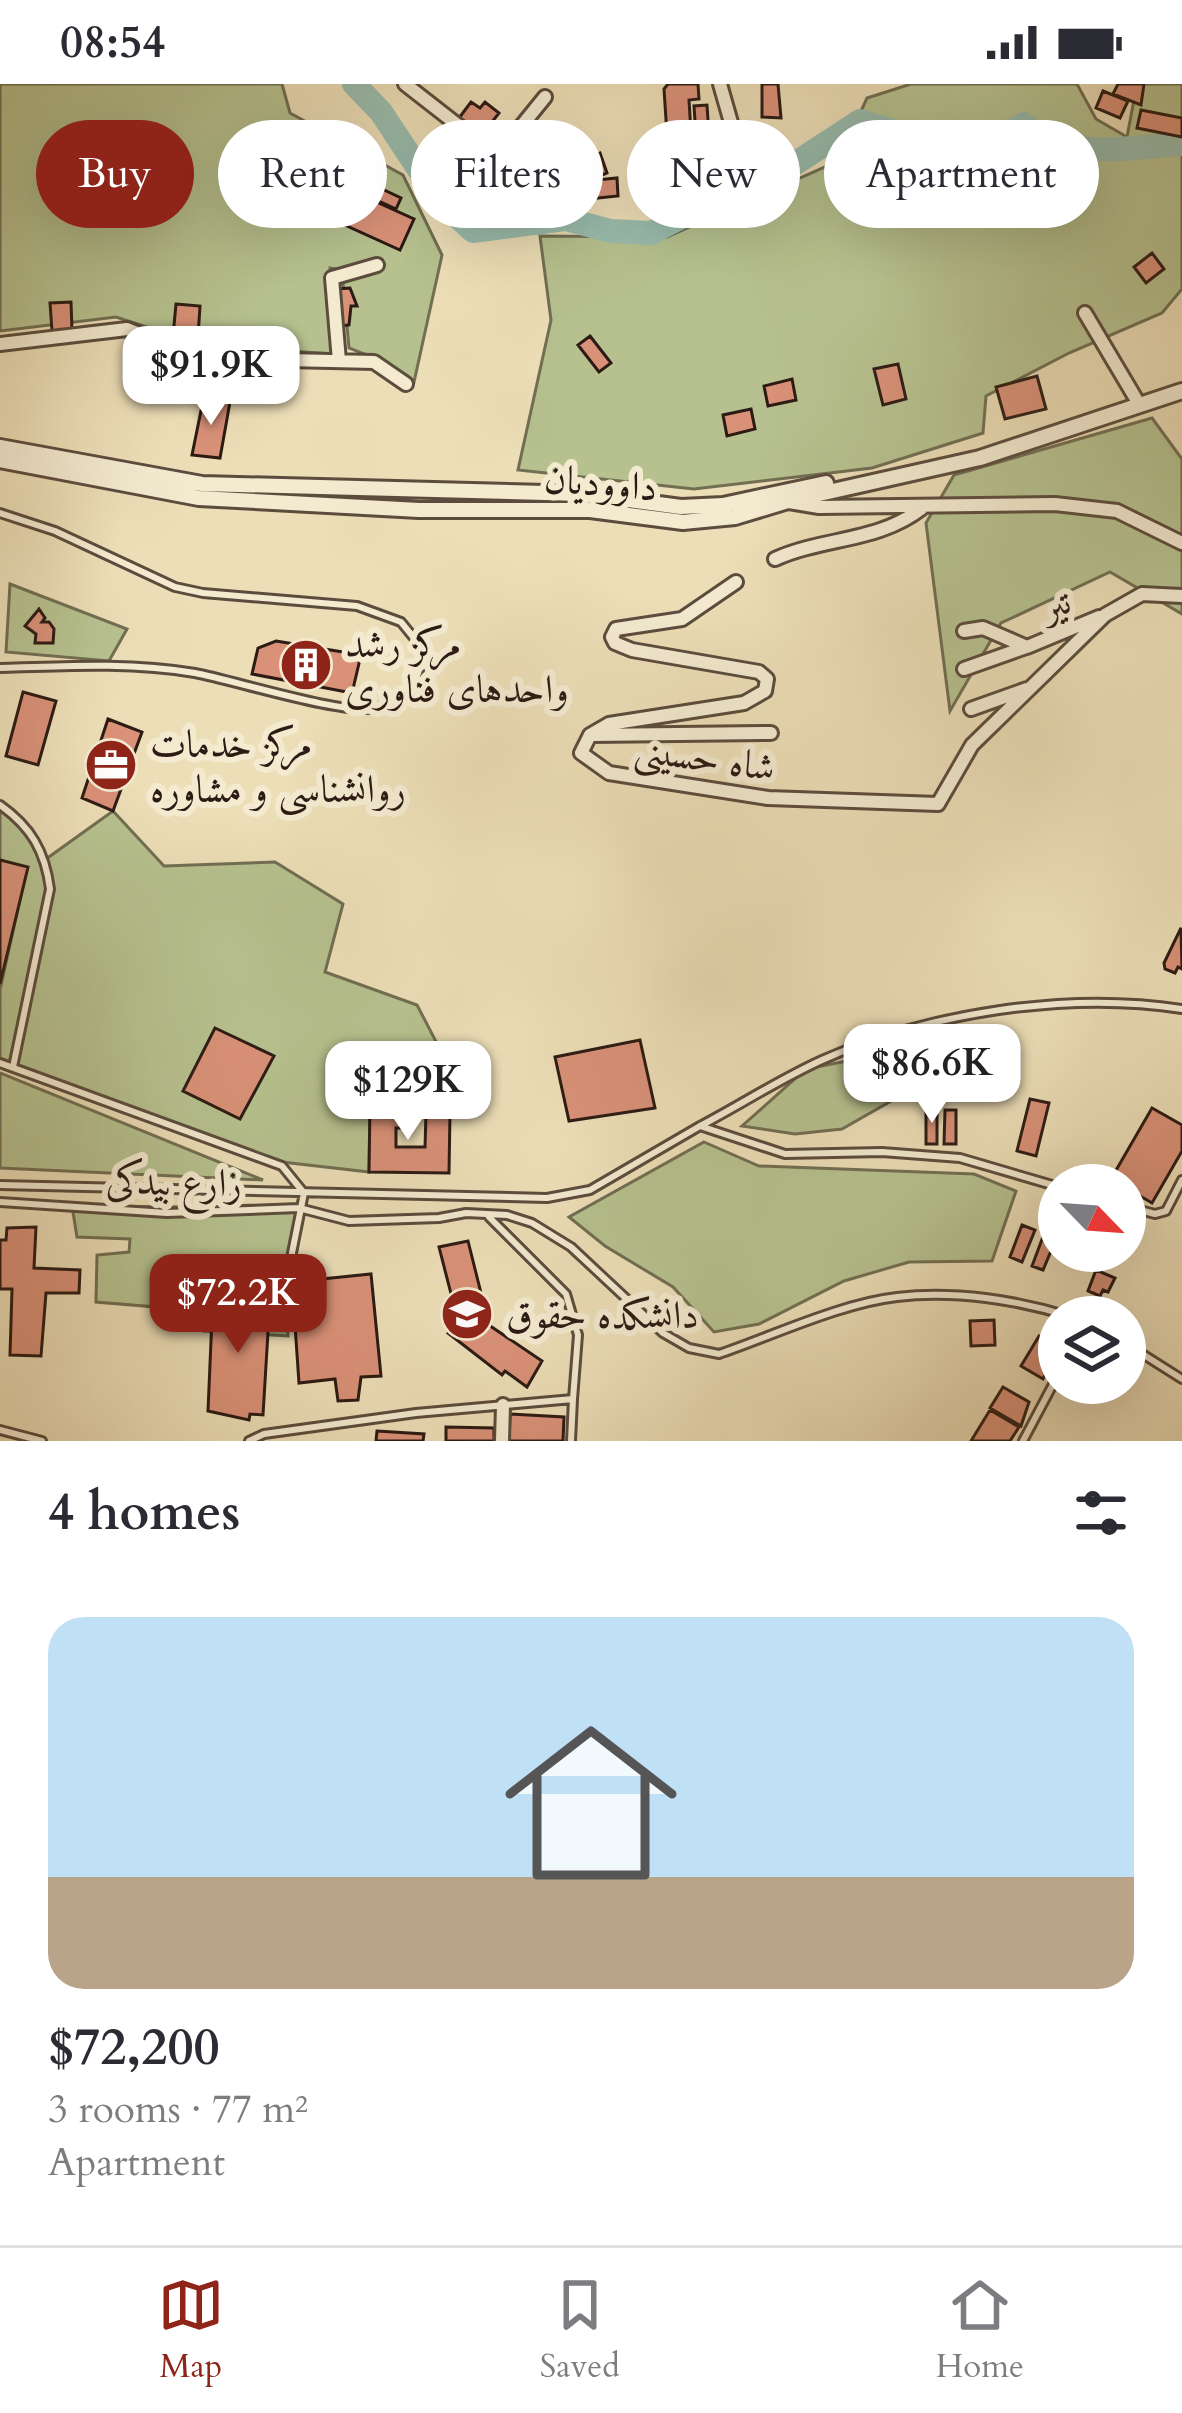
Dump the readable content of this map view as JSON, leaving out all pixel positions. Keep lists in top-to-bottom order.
{
  "streets": {
    "street": ["داوودیان", "تیر", "شاه حسینی"],
    "lane": ["زارع بیدکی"]
  },
  "crossings": [
    ["تیر", "شاه حسینی"]
  ],
  "places": {
    "building": ["مرکز رشد واحدهای فناوری"],
    "office": ["مرکز خدمات روانشناسی و مشاوره"],
    "school or university": ["دانشکده حقوق"]
  },
  "north": "bottom right",
  "page": {
    "status": "08:54",
    "chip": [
      "Buy",
      "Rent",
      "Filters",
      "New",
      "Apartment"
    ],
    "price": [
      "$91.9K",
      "$86.6K",
      "$129K",
      "$72.2K"
    ],
    "heading": "4 homes",
    "list": [
      {
        "name": "$72,200",
        "note": "3 rooms · 77 m² · Apartment"
      }
    ],
    "tabs": ["Map", "Saved", "Home"]
  }
}
